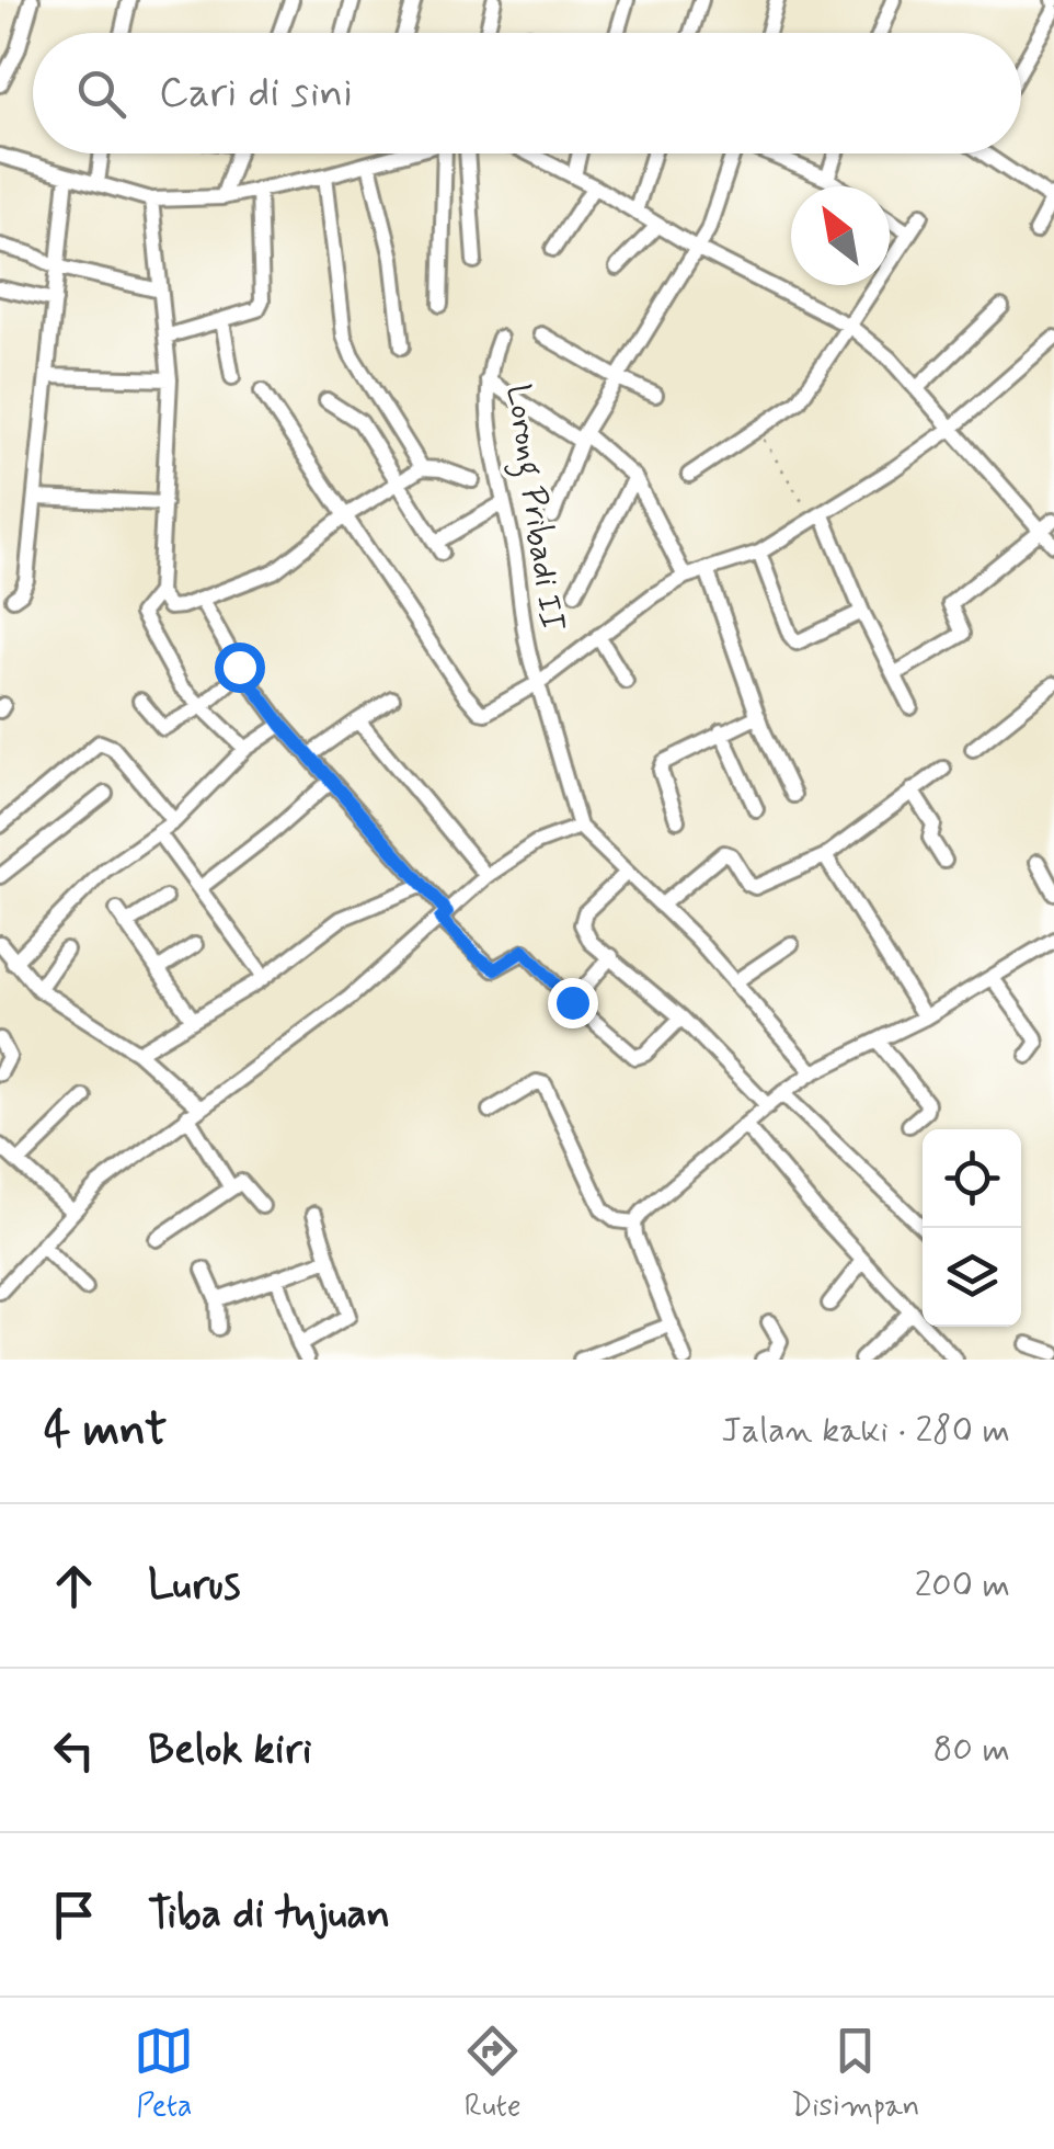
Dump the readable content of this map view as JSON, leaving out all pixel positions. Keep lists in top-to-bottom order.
{
  "streets": {
    "street": ["Lorong Pribadi II"]
  },
  "north": "top left",
  "page": {
    "search": "Cari di sini",
    "heading": ["4 mnt", "Jalan kaki · 280 m"],
    "list": [
      ["Lurus", "200 m"],
      ["Belok kiri", "80 m"],
      "Tiba di tujuan"
    ],
    "nav": ["Peta", "Rute", "Disimpan"]
  }
}
